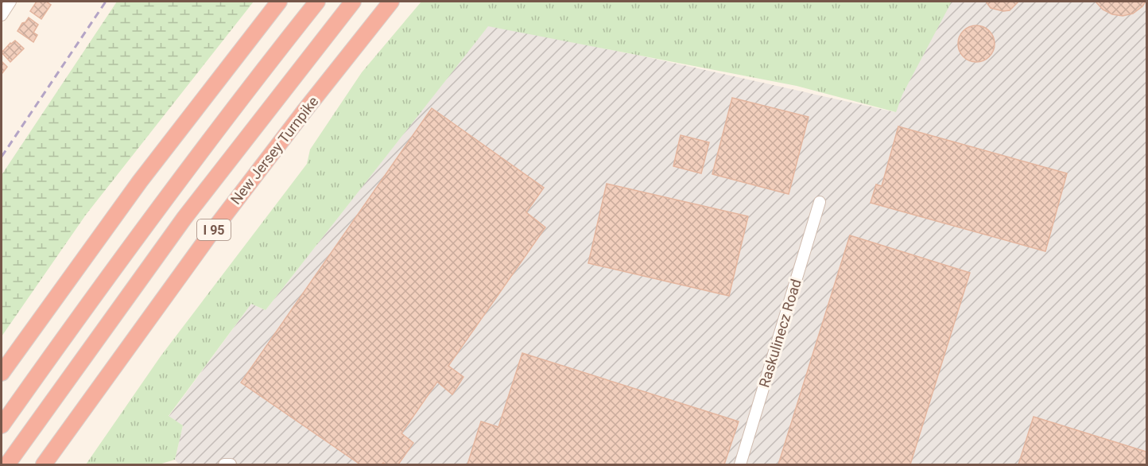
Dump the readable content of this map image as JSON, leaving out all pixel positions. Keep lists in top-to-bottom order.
{
  "streets": {
    "highway": ["New Jersey Turnpike", "I 95"],
    "street": ["Raskulinecz Road"]
  }
}
